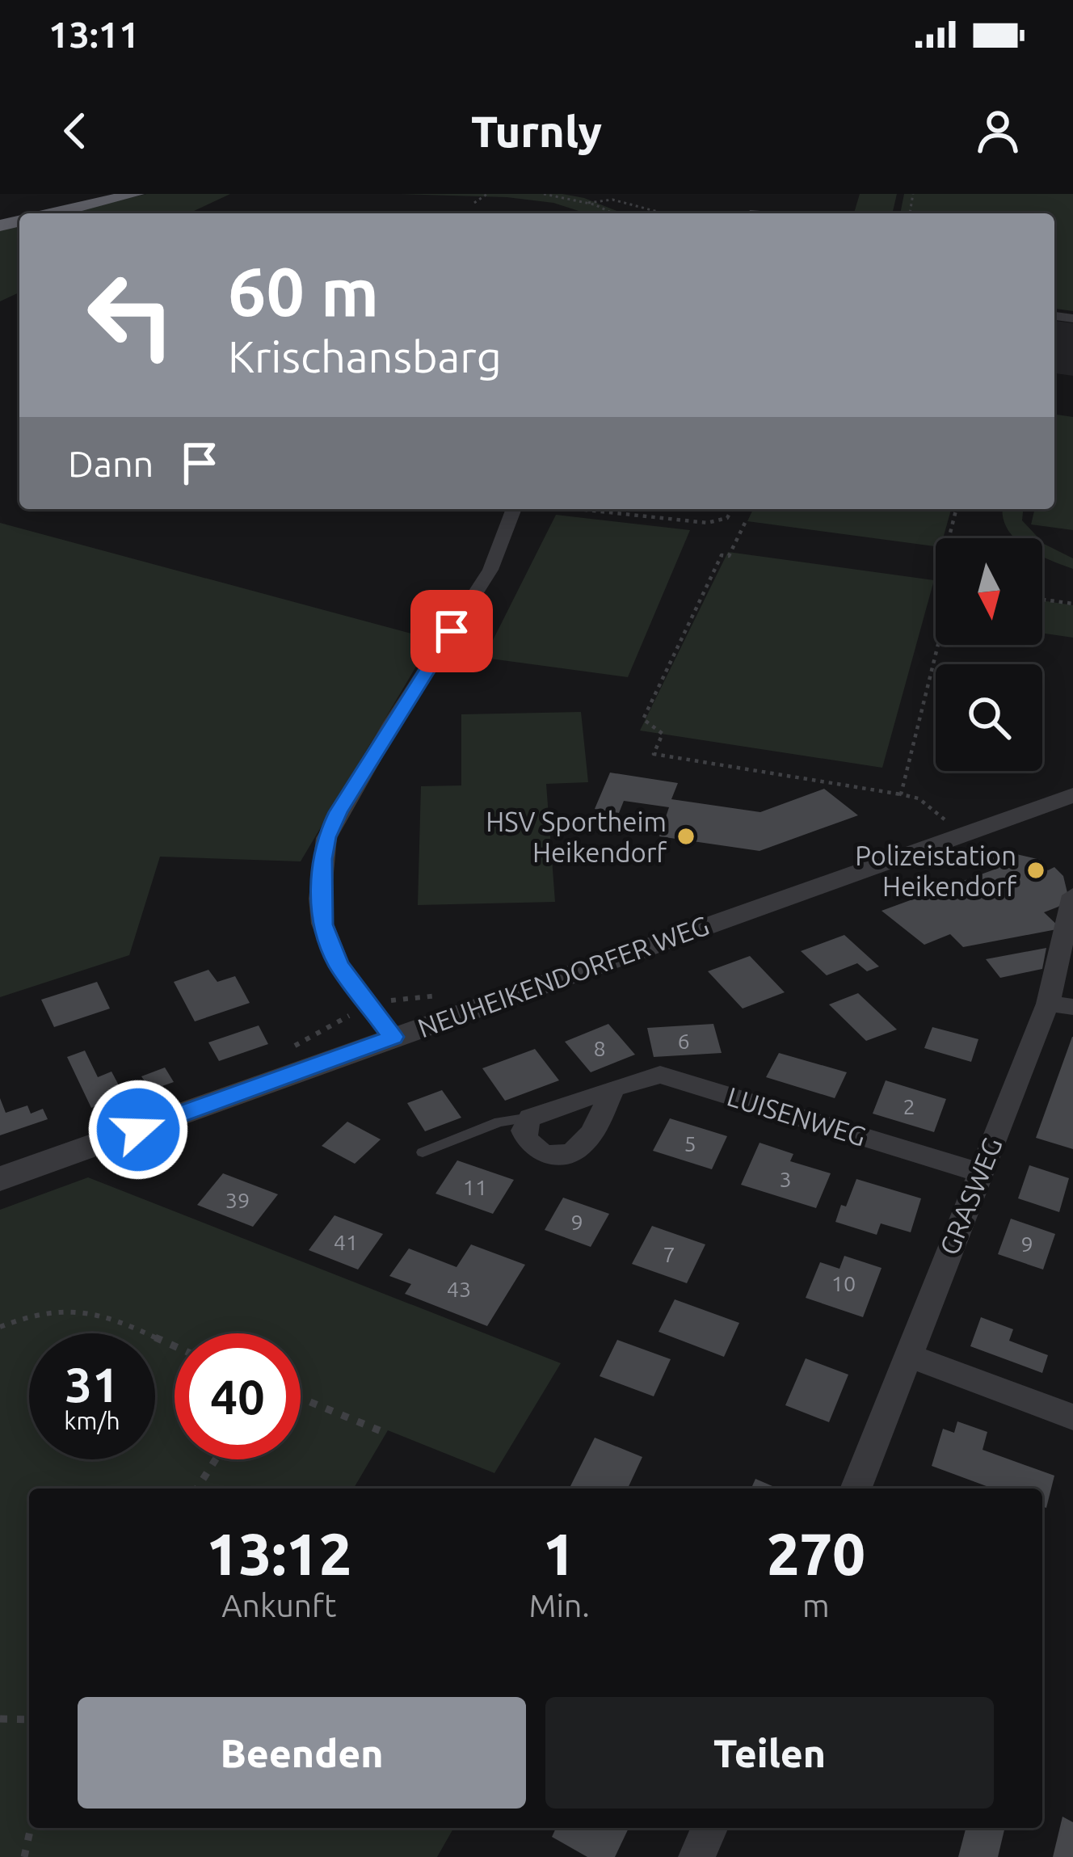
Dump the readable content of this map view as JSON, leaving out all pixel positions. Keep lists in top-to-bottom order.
{
  "streets": {
    "street": ["NEUHEIKENDORFER WEG", "LUISENWEG", "GRASWEG"]
  },
  "crossings": [
    ["LUISENWEG", "GRASWEG"]
  ],
  "places": ["HSV Sportheim Heikendorf", "Polizeistation Heikendorf"],
  "house_numbers": [
    "6",
    "8",
    "2",
    "5",
    "3",
    "11",
    "39",
    "9",
    "41",
    "9",
    "7",
    "10",
    "43"
  ],
  "north": "bottom",
  "page": {
    "status": "13:11",
    "header": "Turnly",
    "turn": ["60 m", "Krischansbarg"],
    "then": "Dann",
    "speed": "31 km/h",
    "limit": "40",
    "eta": [
      "13:12",
      "Ankunft",
      "1",
      "Min.",
      "270",
      "m"
    ],
    "buttons": ["Beenden", "Teilen"]
  }
}
